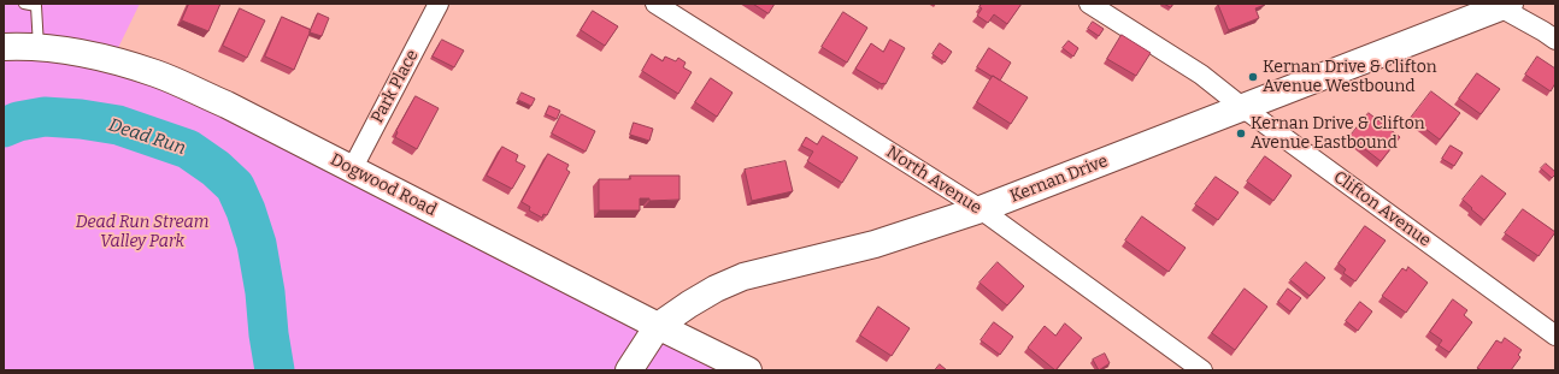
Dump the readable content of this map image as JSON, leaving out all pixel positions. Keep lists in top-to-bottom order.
{
  "streets": {
    "main road": ["Kernan Drive", "Dogwood Road"],
    "street": ["Park Place", "North Avenue", "Clifton Avenue"]
  },
  "crossings": [
    ["Park Place", "Dogwood Road"],
    ["Kernan Drive", "North Avenue"],
    ["Kernan Drive", "Dogwood Road"],
    ["Kernan Drive", "Clifton Avenue"]
  ],
  "water": ["Dead Run"],
  "parks": ["Dead Run Stream Valley Park"],
  "places": ["Kernan Drive & Clifton Avenue Westbound", "Kernan Drive & Clifton Avenue Eastbound"]
}
